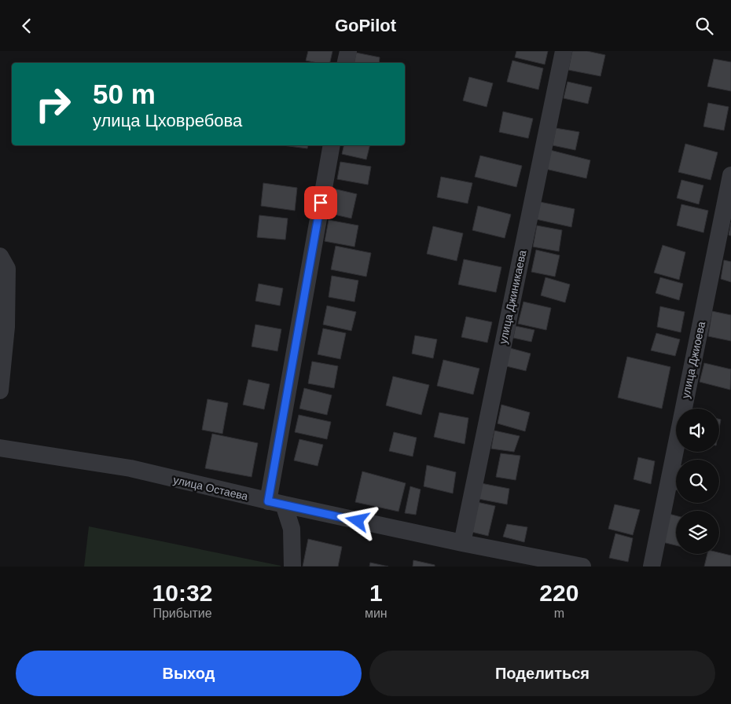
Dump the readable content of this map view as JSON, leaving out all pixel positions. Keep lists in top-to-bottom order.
{
  "streets": {
    "street": ["улица Джиникаева", "улица Джиоева", "улица Остаева"]
  },
  "crossings": [
    ["улица Джиникаева", "улица Остаева"]
  ],
  "page": {
    "header": "GoPilot",
    "turn": ["50 m", "улица Цховребова"],
    "eta": [
      "10:32",
      "Прибытие",
      "1",
      "мин",
      "220",
      "m"
    ],
    "buttons": ["Выход", "Поделиться"]
  }
}
